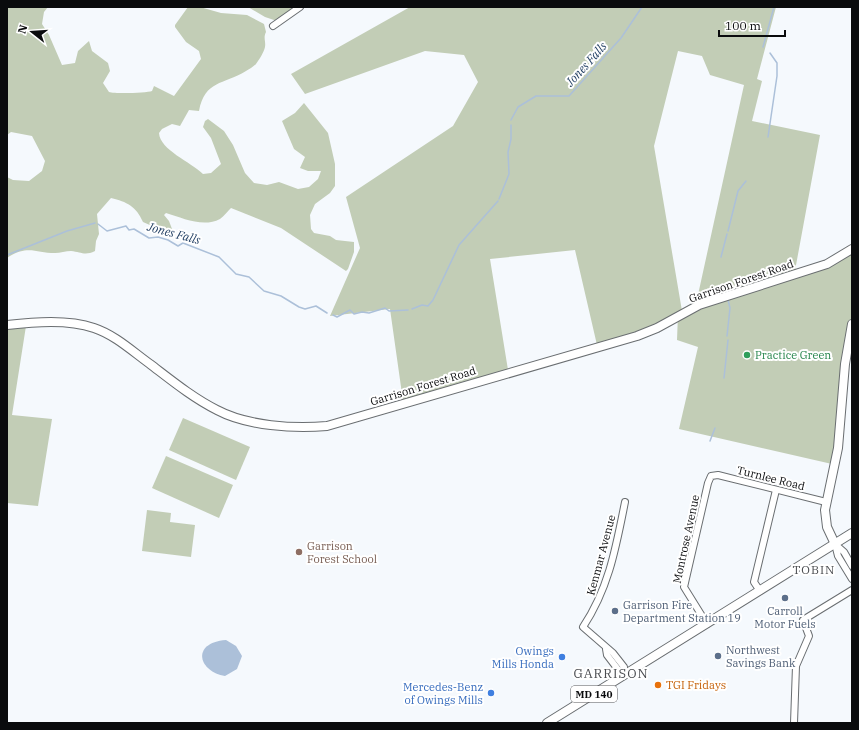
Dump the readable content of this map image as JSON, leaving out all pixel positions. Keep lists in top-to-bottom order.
{
  "streets": {
    "main road": ["Garrison Forest Road", "MD 140"],
    "street": ["Turnlee Road", "Montrose Avenue", "Kenmar Avenue"]
  },
  "crossings": [
    ["Turnlee Road", "Montrose Avenue"],
    ["Montrose Avenue", "MD 140"],
    ["Kenmar Avenue", "MD 140"]
  ],
  "districts": ["TOBIN", "GARRISON"],
  "water": ["Jones Falls"],
  "places": [
    "Practice Green",
    "Garrison Forest School",
    "Carroll Motor Fuels",
    "Garrison Fire Department Station 19",
    "Northwest Savings Bank",
    "Owings Mills Honda",
    "TGI Fridays",
    "Mercedes-Benz of Owings Mills"
  ],
  "scale_bar": "100 m",
  "north": "left"
}
